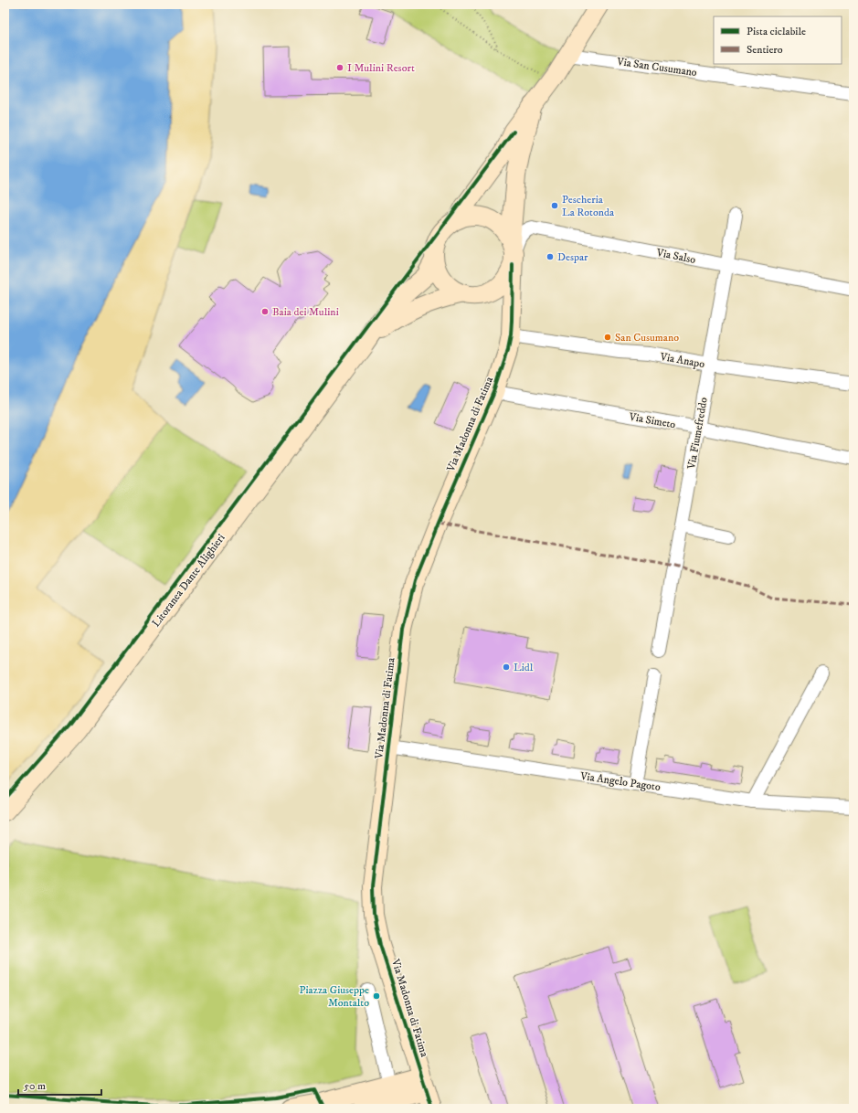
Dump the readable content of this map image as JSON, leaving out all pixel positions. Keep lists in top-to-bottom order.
{
  "streets": {
    "main road": ["Via Madonna di Fatima", "Litoranea Dante Alighieri"],
    "street": [
      "Via San Cusumano",
      "Via Salso",
      "Via Anapo",
      "Via Simeto",
      "Via Fiumefreddo",
      "Via Angelo Pagoto"
    ]
  },
  "crossings": [
    ["Via Salso", "Via Madonna di Fatima"],
    ["Via Salso", "Via Fiumefreddo"],
    ["Via Anapo", "Via Madonna di Fatima"],
    ["Via Anapo", "Via Fiumefreddo"],
    ["Via Simeto", "Via Madonna di Fatima"],
    ["Via Simeto", "Via Fiumefreddo"],
    ["Via Madonna di Fatima", "Via Angelo Pagoto"]
  ],
  "places": [
    "I Mulini Resort",
    "Pescheria La Rotonda",
    "Despar",
    "Baia dei Mulini",
    "San Cusumano",
    "Lidl",
    "Piazza Giuseppe Montalto"
  ],
  "legend": ["Pista ciclabile", "Sentiero"],
  "scale_bar": "50 m"
}
